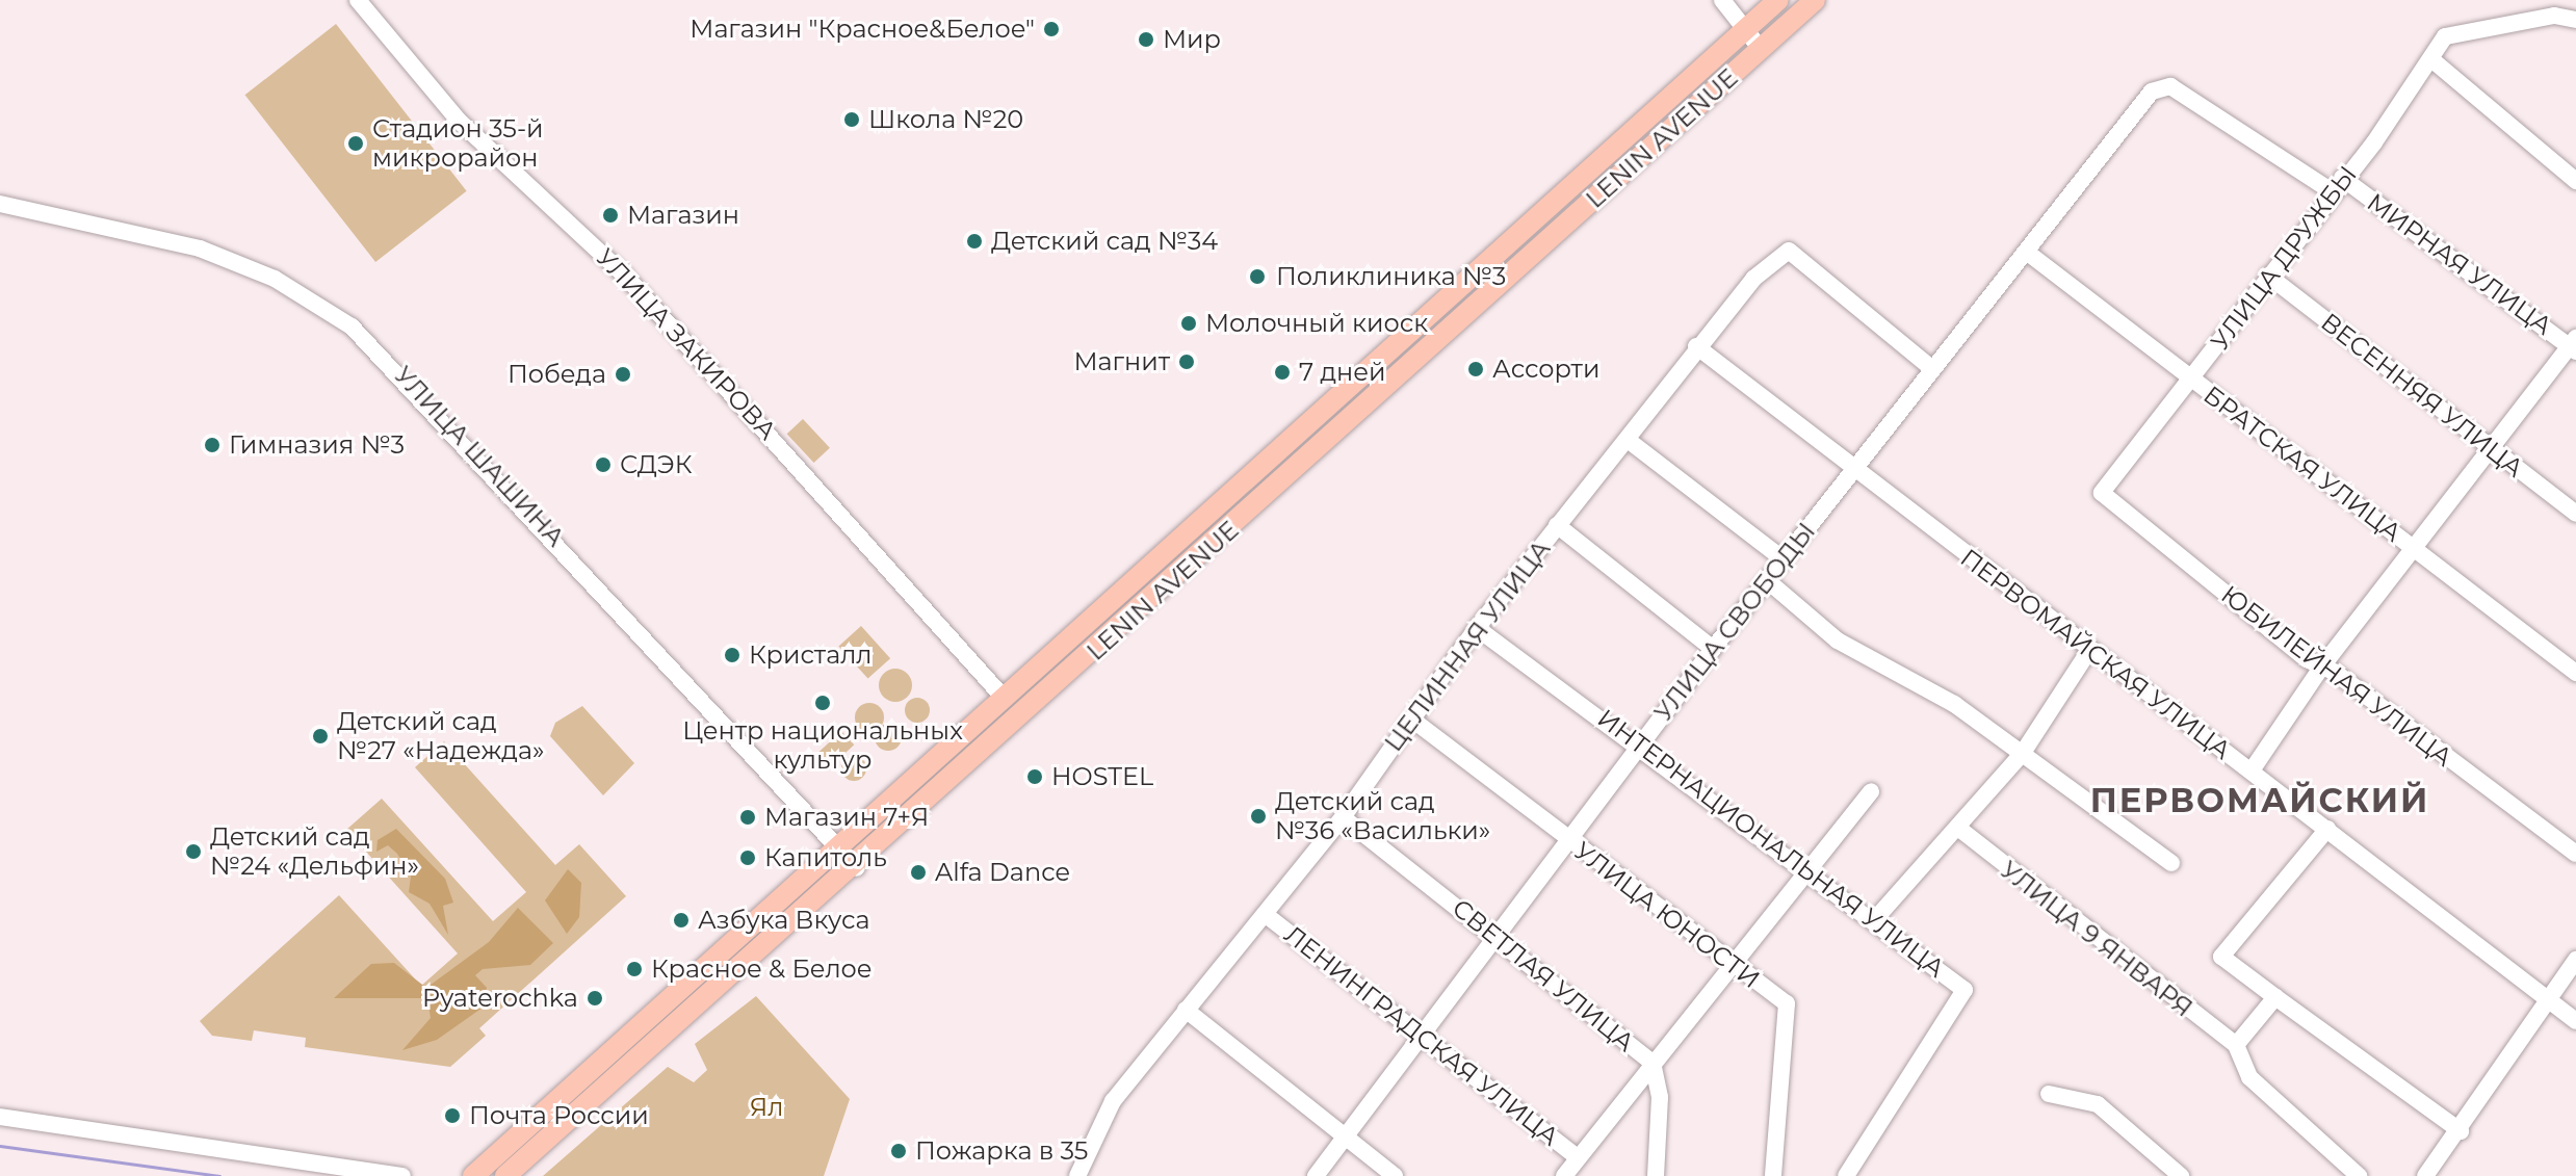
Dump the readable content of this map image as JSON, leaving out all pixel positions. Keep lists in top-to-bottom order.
{
  "streets": {
    "main road": ["LENIN AVENUE"],
    "street": [
      "УЛИЦА ДРУЖБЫ",
      "МИРНАЯ УЛИЦА",
      "УЛИЦА ЗАКИРОВА",
      "ВЕСЕННЯЯ УЛИЦА",
      "УЛИЦА ШАШИНА",
      "БРАТСКАЯ УЛИЦА",
      "УЛИЦА СВОБОДЫ",
      "ЦЕЛИННАЯ УЛИЦА",
      "ПЕРВОМАЙСКАЯ УЛИЦА",
      "ЮБИЛЕЙНАЯ УЛИЦА",
      "ИНТЕРНАЦИОНАЛЬНАЯ УЛИЦА",
      "УЛИЦА ЮНОСТИ",
      "УЛИЦА 9 ЯНВАРЯ",
      "СВЕТЛАЯ УЛИЦА",
      "ЛЕНИНГРАДСКАЯ УЛИЦА"
    ]
  },
  "crossings": [
    ["LENIN AVENUE", "УЛИЦА ЗАКИРОВА"],
    ["LENIN AVENUE", "УЛИЦА ШАШИНА"],
    ["УЛИЦА ДРУЖБЫ", "МИРНАЯ УЛИЦА"],
    ["УЛИЦА ДРУЖБЫ", "ВЕСЕННЯЯ УЛИЦА"],
    ["УЛИЦА ДРУЖБЫ", "БРАТСКАЯ УЛИЦА"],
    ["УЛИЦА ДРУЖБЫ", "ЮБИЛЕЙНАЯ УЛИЦА"],
    ["МИРНАЯ УЛИЦА", "УЛИЦА СВОБОДЫ"],
    ["БРАТСКАЯ УЛИЦА", "УЛИЦА СВОБОДЫ"],
    ["УЛИЦА СВОБОДЫ", "ЦЕЛИННАЯ УЛИЦА"],
    ["УЛИЦА СВОБОДЫ", "ПЕРВОМАЙСКАЯ УЛИЦА"],
    ["УЛИЦА СВОБОДЫ", "ИНТЕРНАЦИОНАЛЬНАЯ УЛИЦА"],
    ["УЛИЦА СВОБОДЫ", "УЛИЦА ЮНОСТИ"],
    ["УЛИЦА СВОБОДЫ", "СВЕТЛАЯ УЛИЦА"],
    ["УЛИЦА СВОБОДЫ", "ЛЕНИНГРАДСКАЯ УЛИЦА"],
    ["ЦЕЛИННАЯ УЛИЦА", "ПЕРВОМАЙСКАЯ УЛИЦА"],
    ["ЦЕЛИННАЯ УЛИЦА", "ИНТЕРНАЦИОНАЛЬНАЯ УЛИЦА"],
    ["ЦЕЛИННАЯ УЛИЦА", "УЛИЦА ЮНОСТИ"],
    ["ЦЕЛИННАЯ УЛИЦА", "СВЕТЛАЯ УЛИЦА"],
    ["ЦЕЛИННАЯ УЛИЦА", "ЛЕНИНГРАДСКАЯ УЛИЦА"]
  ],
  "districts": ["ПЕРВОМАЙСКИЙ"],
  "parks": ["Ял"],
  "places": [
    "Магазин \"Красное&Белое\"",
    "Мир",
    "Школа №20",
    "Стадион 35-й микрорайон",
    "Магазин",
    "Детский сад №34",
    "Поликлиника №3",
    "Молочный киоск",
    "Магнит",
    "Ассорти",
    "7 дней",
    "Победа",
    "Гимназия №3",
    "СДЭК",
    "Кристалл",
    "Центр национальных культур",
    "Детский сад №27 «Надежда»",
    "HOSTEL",
    "Детский сад №36 «Васильки»",
    "Магазин 7+Я",
    "Детский сад №24 «Дельфин»",
    "Капитоль",
    "Alfa Dance",
    "Азбука Вкуса",
    "Красное & Белое",
    "Pyaterochka",
    "Почта России",
    "Пожарка в 35"
  ]
}
